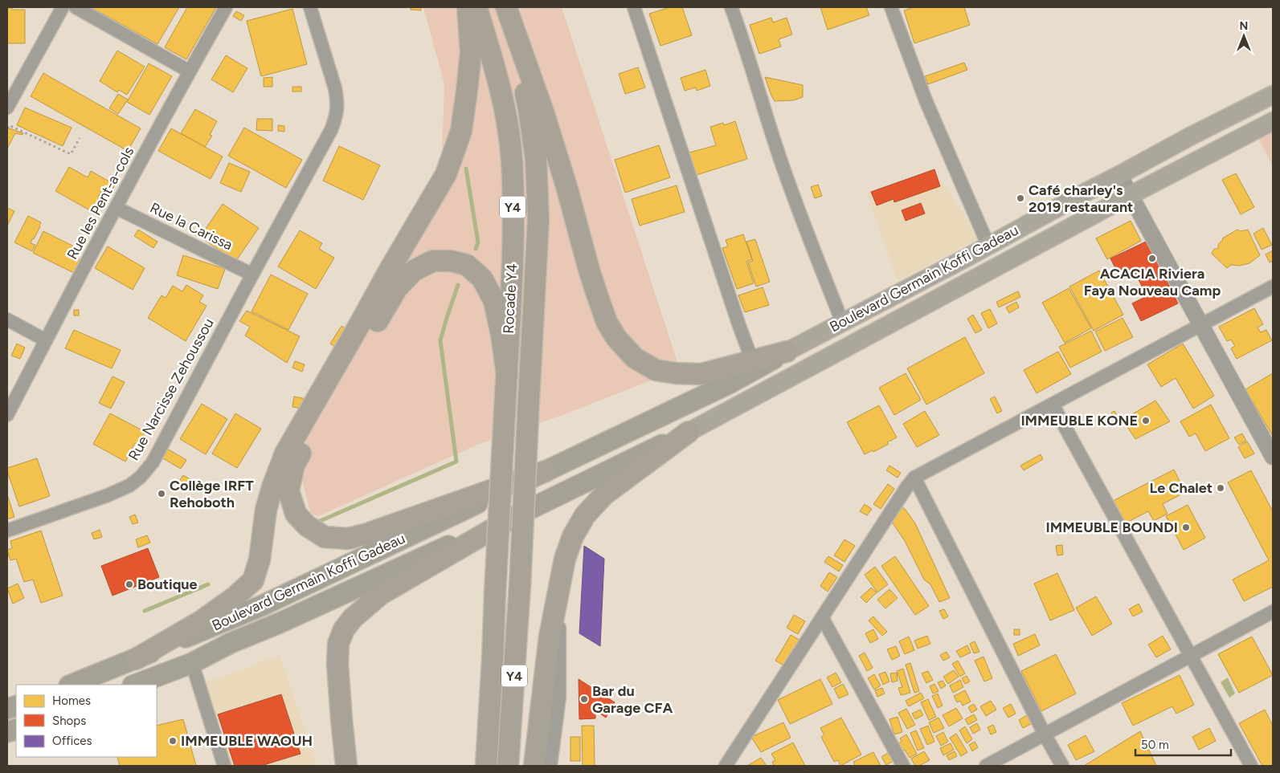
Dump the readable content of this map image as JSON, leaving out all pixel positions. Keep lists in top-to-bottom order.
{
  "streets": {
    "highway": ["Y4", "Rocade Y4"],
    "main road": ["Boulevard Germain Koffi Gadeau"],
    "street": ["Rue les Pent-a-cols", "Rue la Carissa", "Rue Narcisse Zehoussou"]
  },
  "crossings": [
    ["Rue les Pent-a-cols", "Rue la Carissa"],
    ["Rue la Carissa", "Rue Narcisse Zehoussou"]
  ],
  "places": [
    "Café charley's 2019 restaurant",
    "ACACIA Riviera Faya Nouveau Camp",
    "IMMEUBLE KONE",
    "Le Chalet",
    "Collège IRFT Rehoboth",
    "IMMEUBLE BOUNDI",
    "Boutique",
    "Bar du Garage CFA",
    "IMMEUBLE WAOUH"
  ],
  "legend": ["Homes", "Shops", "Offices"],
  "scale_bar": "50 m",
  "north": "top"
}
